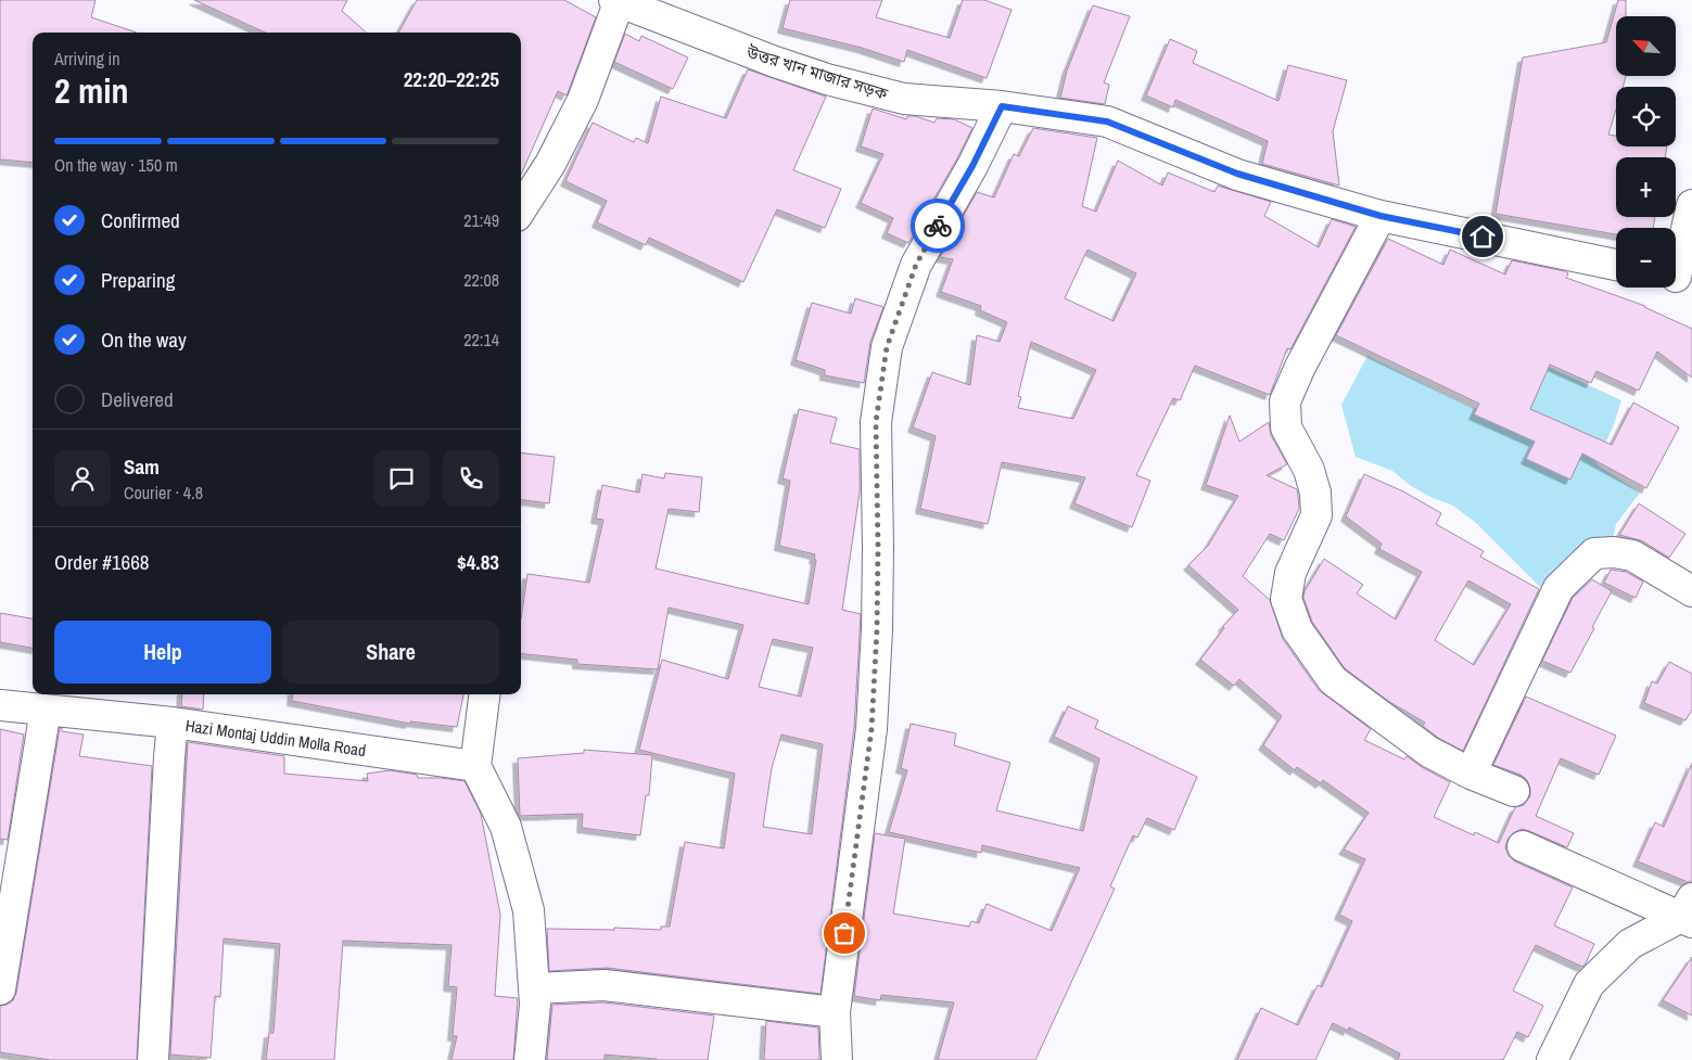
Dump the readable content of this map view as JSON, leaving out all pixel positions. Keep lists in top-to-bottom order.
{
  "streets": {
    "street": ["উত্তর খান মাজার সড়ক", "Hazi Montaj Uddin Molla Road"]
  },
  "north": "top left",
  "page": {
    "map_buttons": ["+", "−"],
    "heading": ["2 min", "Arriving in", "22:20–22:25"],
    "panel": [
      "Sam",
      "Courier · 4.8",
      "Order #1668",
      "$4.83"
    ],
    "bar": "On the way · 150 m",
    "list": [
      ["Confirmed", "21:49"],
      ["Preparing", "22:08"],
      ["On the way", "22:14"],
      "Delivered"
    ],
    "buttons": ["Help", "Share"]
  }
}
